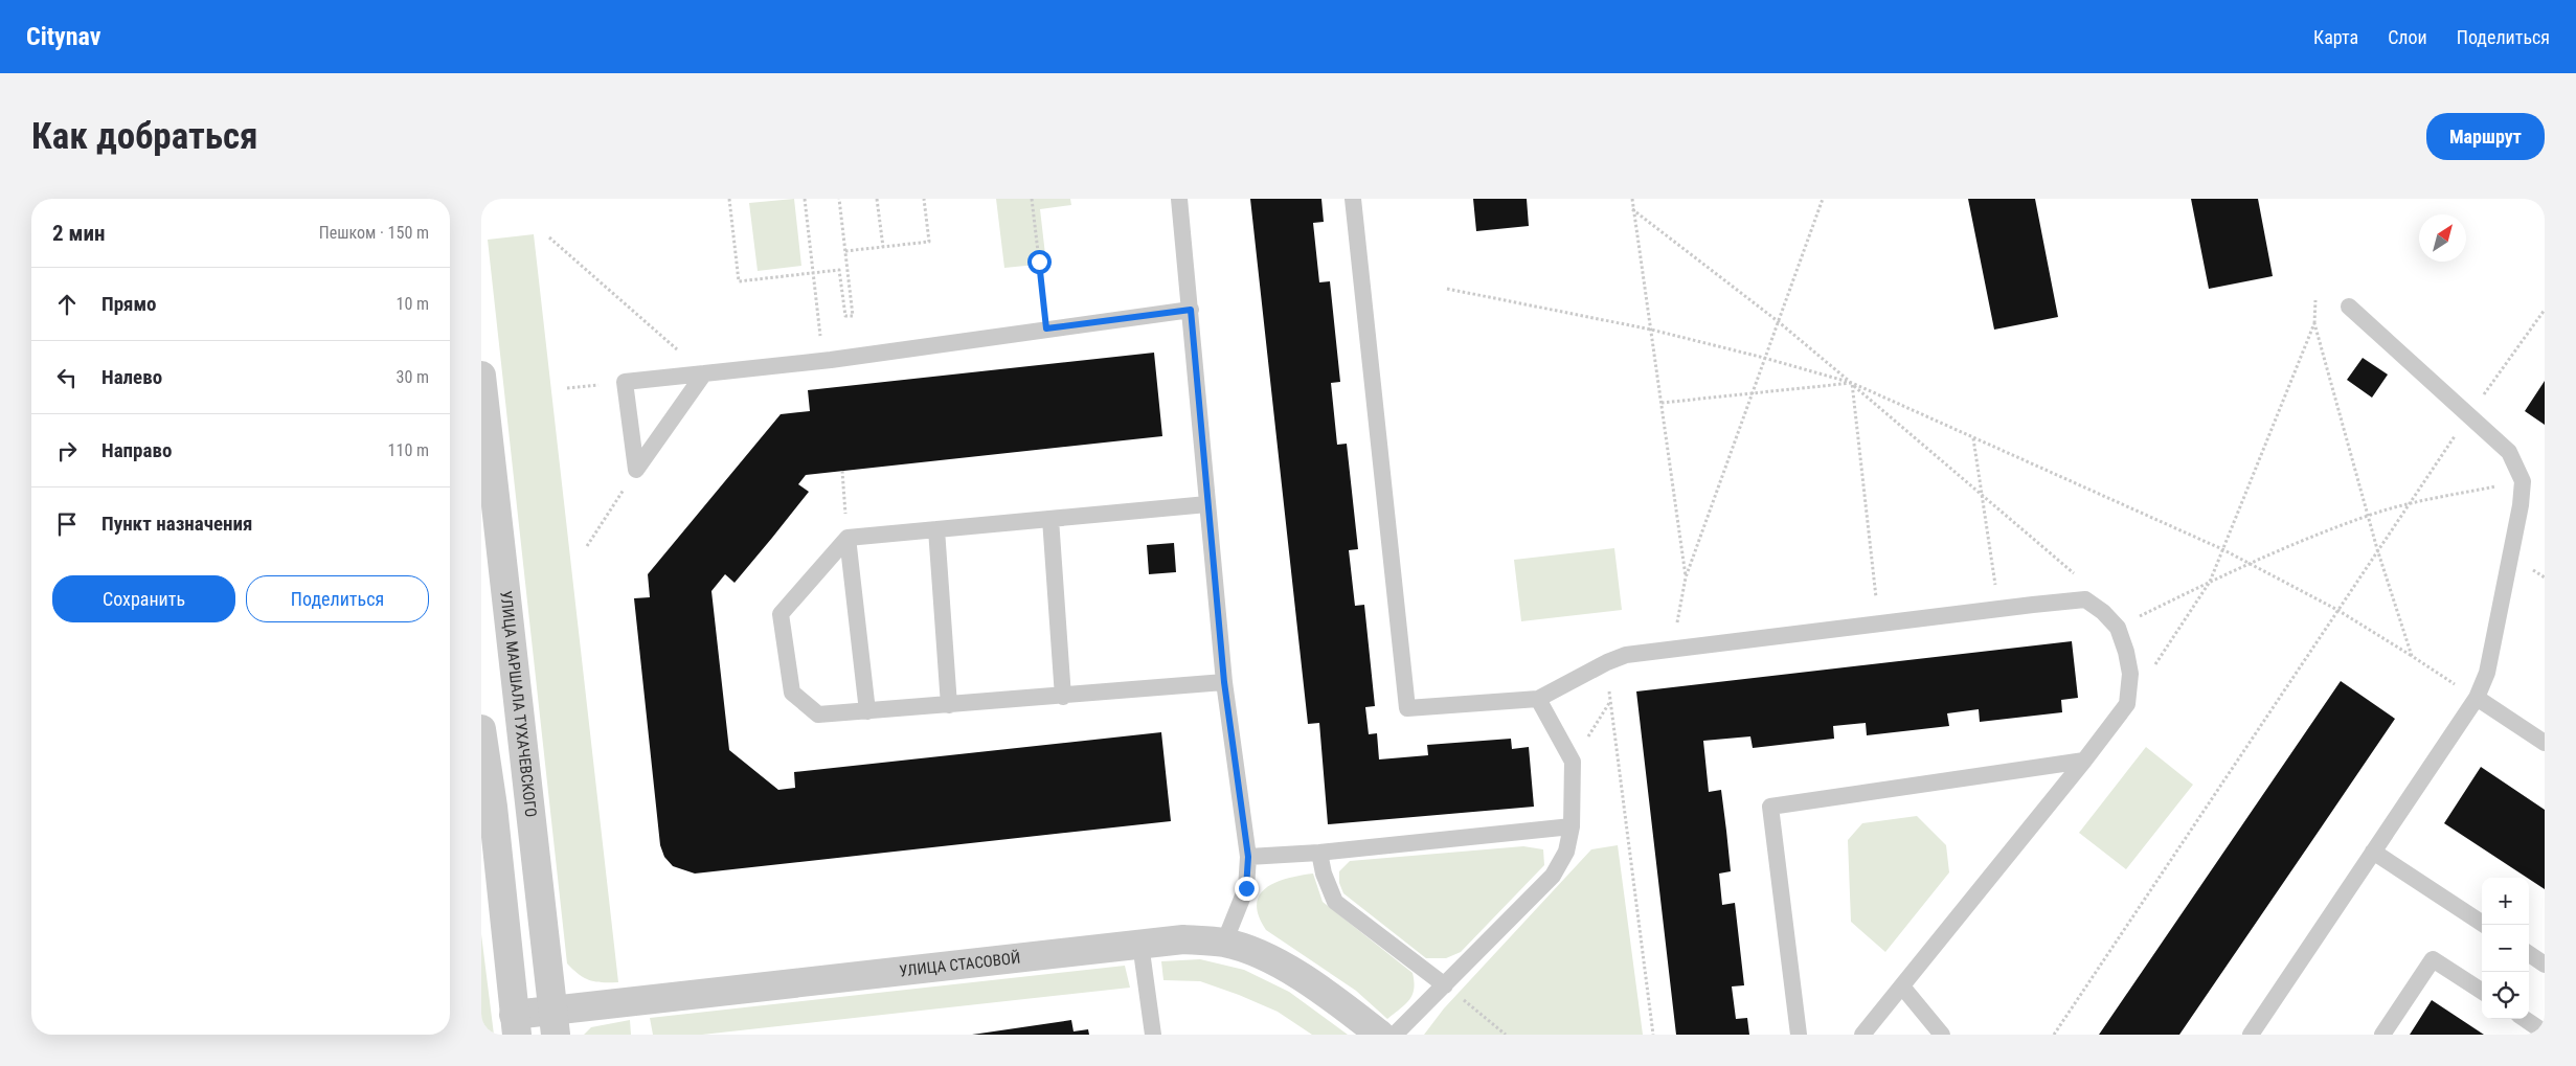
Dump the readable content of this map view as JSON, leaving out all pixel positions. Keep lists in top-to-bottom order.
{
  "streets": {
    "street": ["УЛИЦА МАРШАЛА ТУХАЧЕВСКОГО", "УЛИЦА СТАСОВОЙ"]
  },
  "crossings": [
    ["УЛИЦА МАРШАЛА ТУХАЧЕВСКОГО", "УЛИЦА СТАСОВОЙ"]
  ],
  "north": "top right",
  "page": {
    "header": "Citynav",
    "nav": ["Карта", "Слои", "Поделиться"],
    "buttons": [
      "Маршрут",
      ["Сохранить", "Поделиться"]
    ],
    "title": "Как добраться",
    "heading": ["2 мин", "Пешком · 150 m"],
    "list": [
      ["Прямо", "10 m"],
      ["Налево", "30 m"],
      ["Направо", "110 m"],
      "Пункт назначения"
    ],
    "map_buttons": ["+", "−"]
  }
}
